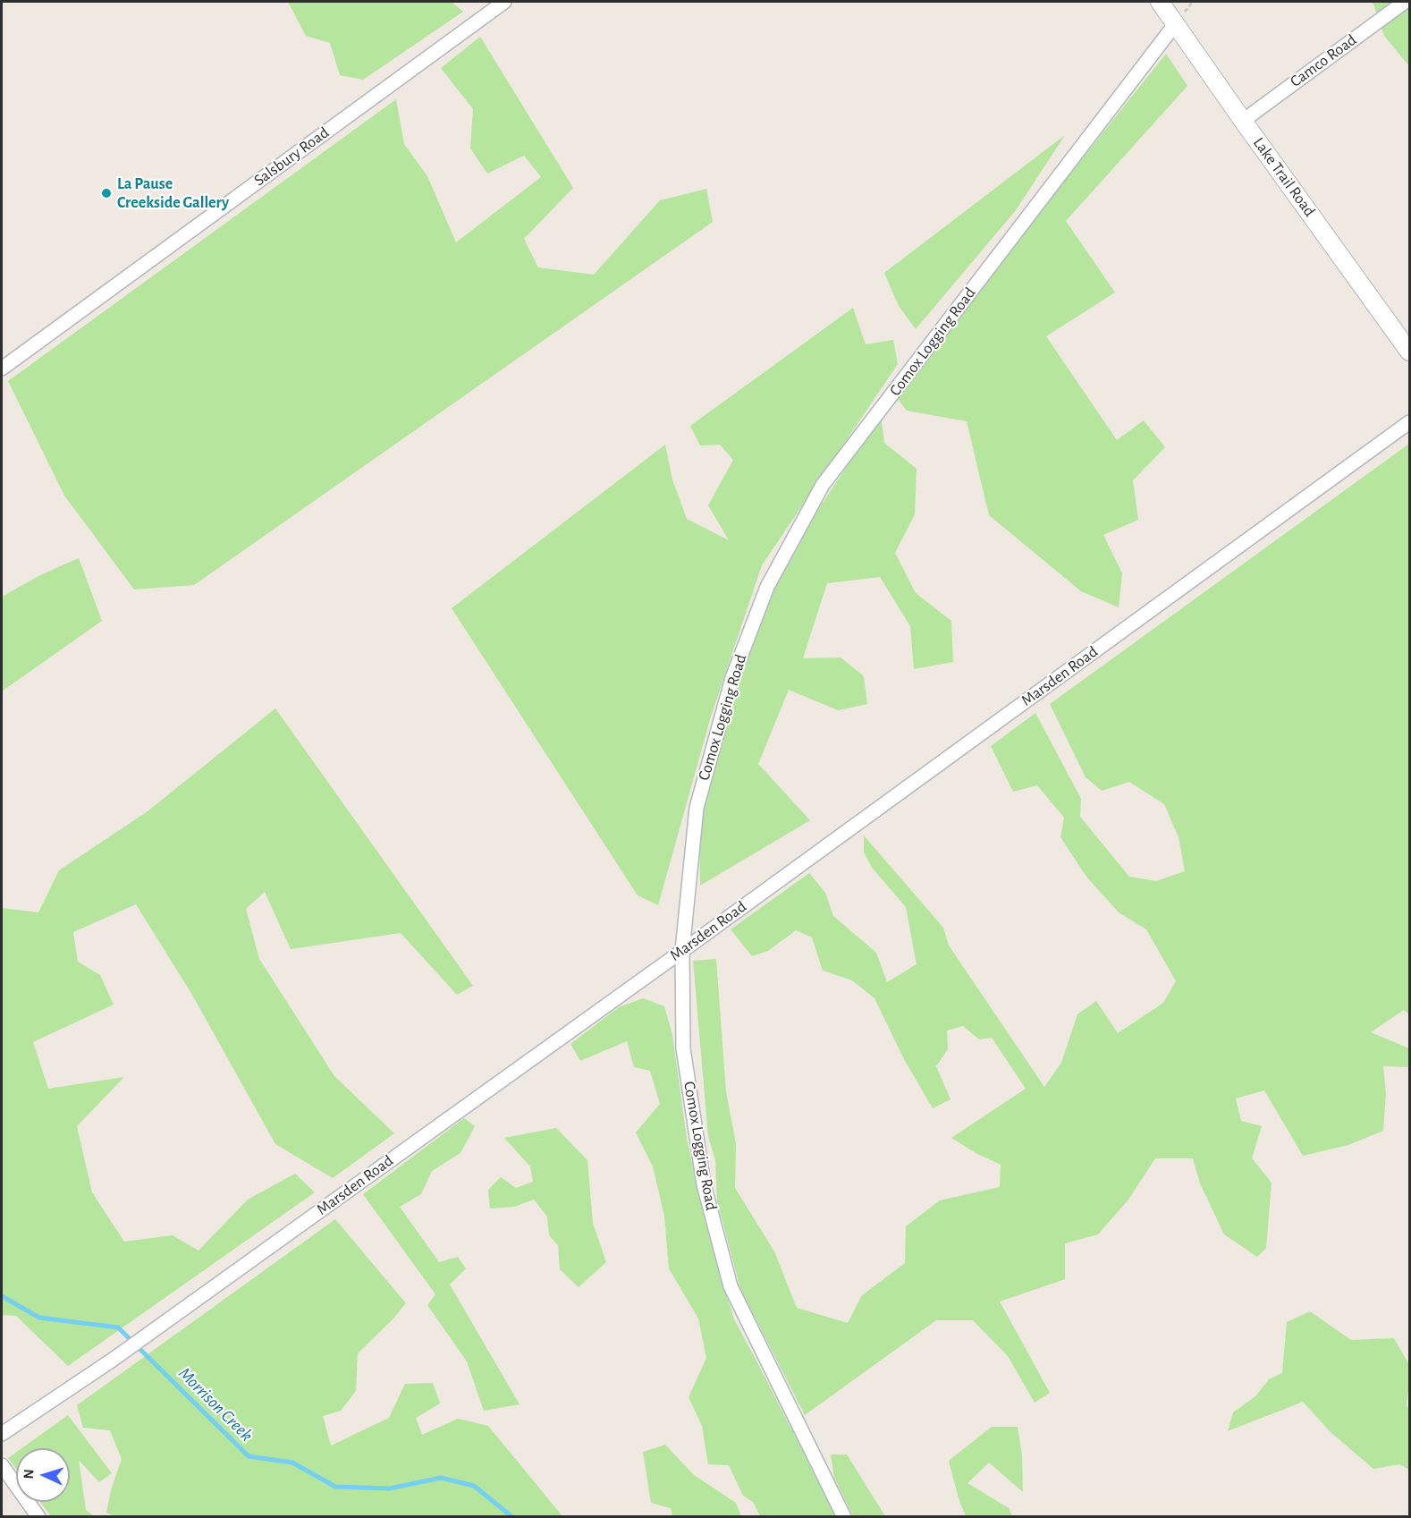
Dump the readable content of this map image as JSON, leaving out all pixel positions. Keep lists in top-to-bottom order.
{
  "streets": {
    "street": [
      "Camco Road",
      "Salsbury Road",
      "Lake Trail Road",
      "Comox Logging Road",
      "Marsden Road"
    ]
  },
  "crossings": [
    ["Camco Road", "Lake Trail Road"],
    ["Lake Trail Road", "Comox Logging Road"],
    ["Comox Logging Road", "Marsden Road"]
  ],
  "water": ["Morrison Creek"],
  "places": ["La Pause Creekside Gallery"],
  "north": "left"
}
